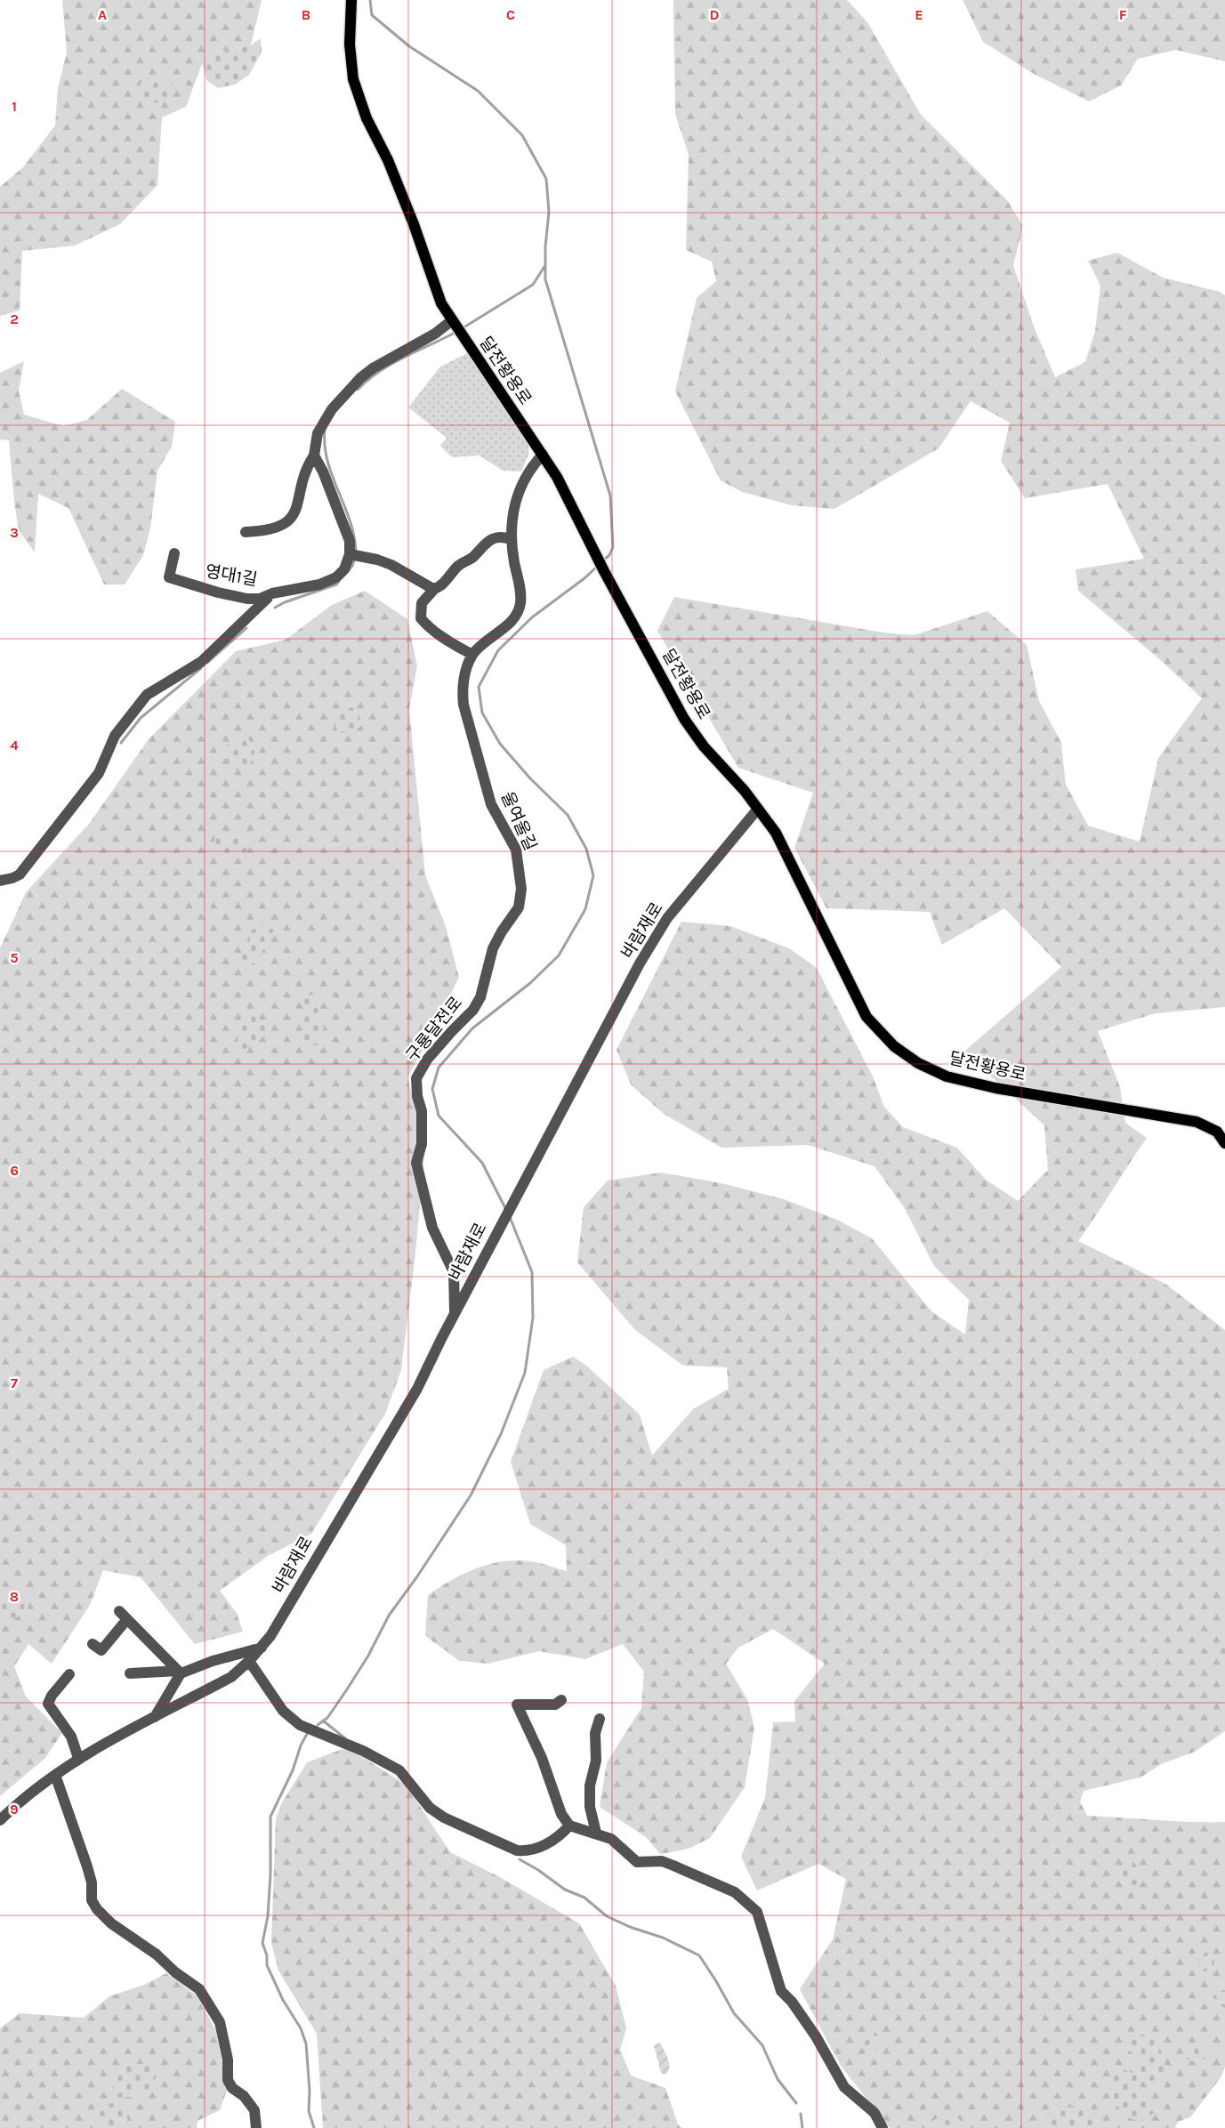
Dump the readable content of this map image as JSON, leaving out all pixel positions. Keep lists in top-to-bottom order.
{
  "streets": {
    "main road": ["달전황용로"],
    "street": [
      "영대1길",
      "울여울길",
      "바람재로",
      "구룡달전로"
    ]
  },
  "crossings": [
    ["달전황용로", "울여울길"],
    ["달전황용로", "바람재로"],
    ["울여울길", "구룡달전로"],
    ["바람재로", "구룡달전로"]
  ],
  "grid": {
    "columns": [
      "A",
      "B",
      "C",
      "D",
      "E",
      "F"
    ],
    "rows": [
      "1",
      "2",
      "3",
      "4",
      "5",
      "6",
      "7",
      "8",
      "9"
    ]
  }
}
